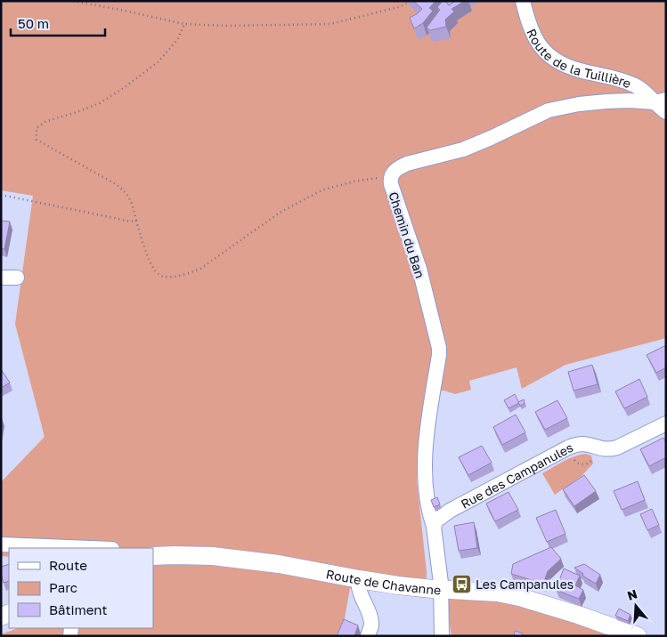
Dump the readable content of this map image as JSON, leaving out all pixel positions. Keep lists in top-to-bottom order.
{
  "streets": {
    "main road": ["Route de Chavanne"],
    "street": ["Route de la Tuillière", "Chemin du Ban", "Rue des Campanules"]
  },
  "crossings": [
    ["Route de la Tuillière", "Chemin du Ban"],
    ["Chemin du Ban", "Rue des Campanules"]
  ],
  "places": {
    "bus stop": ["Les Campanules"]
  },
  "legend": ["Route", "Parc", "Bâtiment"],
  "scale_bar": "50 m",
  "north": "top"
}
